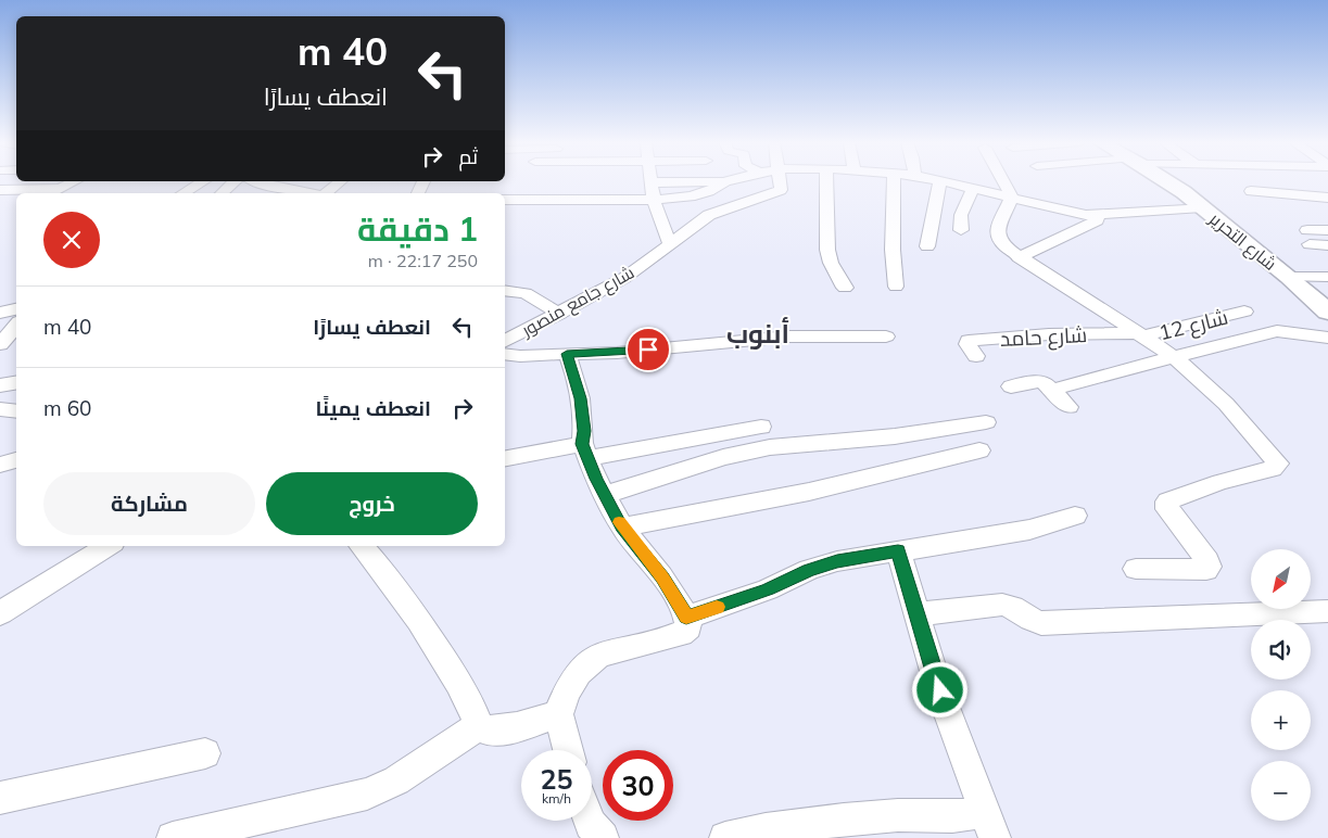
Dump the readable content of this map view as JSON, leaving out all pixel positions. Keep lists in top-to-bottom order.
{
  "streets": {
    "street": [
      "شارع التحرير",
      "شارع جامع منصور",
      "شارع 12",
      "شارع حامد"
    ]
  },
  "crossings": [
    ["شارع 12", "شارع حامد"]
  ],
  "districts": ["أبنوب"],
  "north": "bottom left",
  "page": {
    "turn": ["40 m", "انعطف يسارًا"],
    "then": "ثم",
    "heading": ["1 دقيقة", "250 m · 22:17"],
    "list": [
      {
        "name": "انعطف يسارًا",
        "value": "40 m"
      },
      {
        "name": "انعطف يمينًا",
        "value": "60 m"
      }
    ],
    "buttons": ["خروج", "مشاركة"],
    "map_buttons": ["+", "−"],
    "speed": "25 km/h",
    "limit": "30"
  }
}
